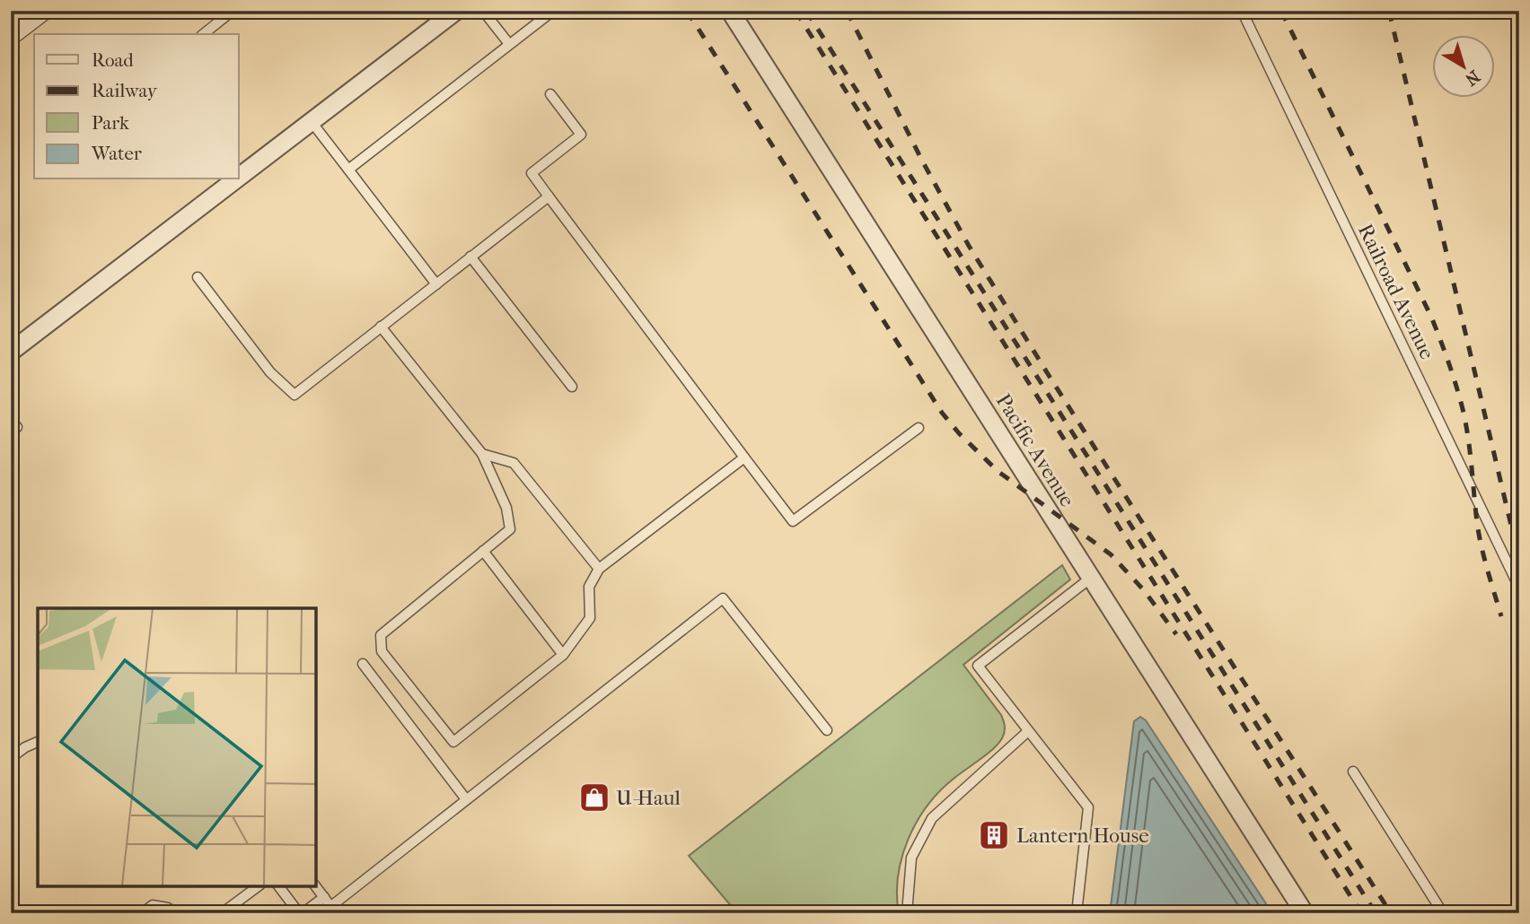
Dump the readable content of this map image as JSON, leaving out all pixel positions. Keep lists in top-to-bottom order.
{
  "streets": {
    "street": ["Pacific Avenue"],
    "lane": ["Railroad Avenue"]
  },
  "places": {
    "shop": ["U-Haul"],
    "building": ["Lantern House"]
  },
  "legend": [
    "Road",
    "Railway",
    "Park",
    "Water"
  ],
  "north": "bottom right"
}
